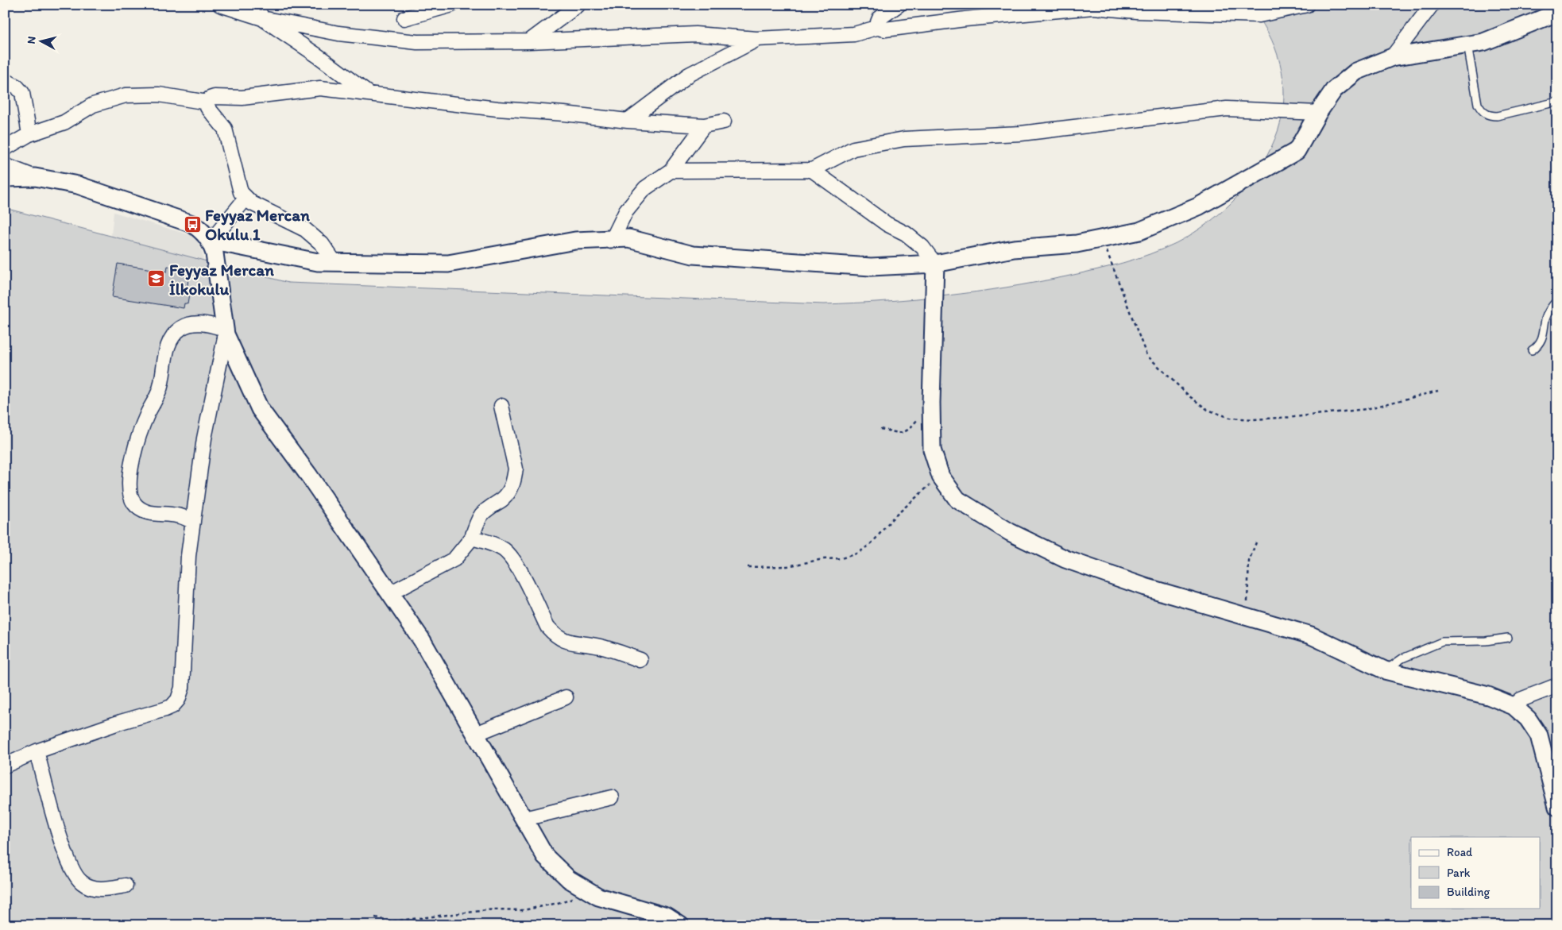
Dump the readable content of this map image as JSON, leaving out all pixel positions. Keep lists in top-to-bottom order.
{
  "places": {
    "bus stop": ["Feyyaz Mercan Okulu 1"],
    "school or university": ["Feyyaz Mercan İlkokulu"]
  },
  "legend": ["Road", "Park", "Building"],
  "north": "left"
}
